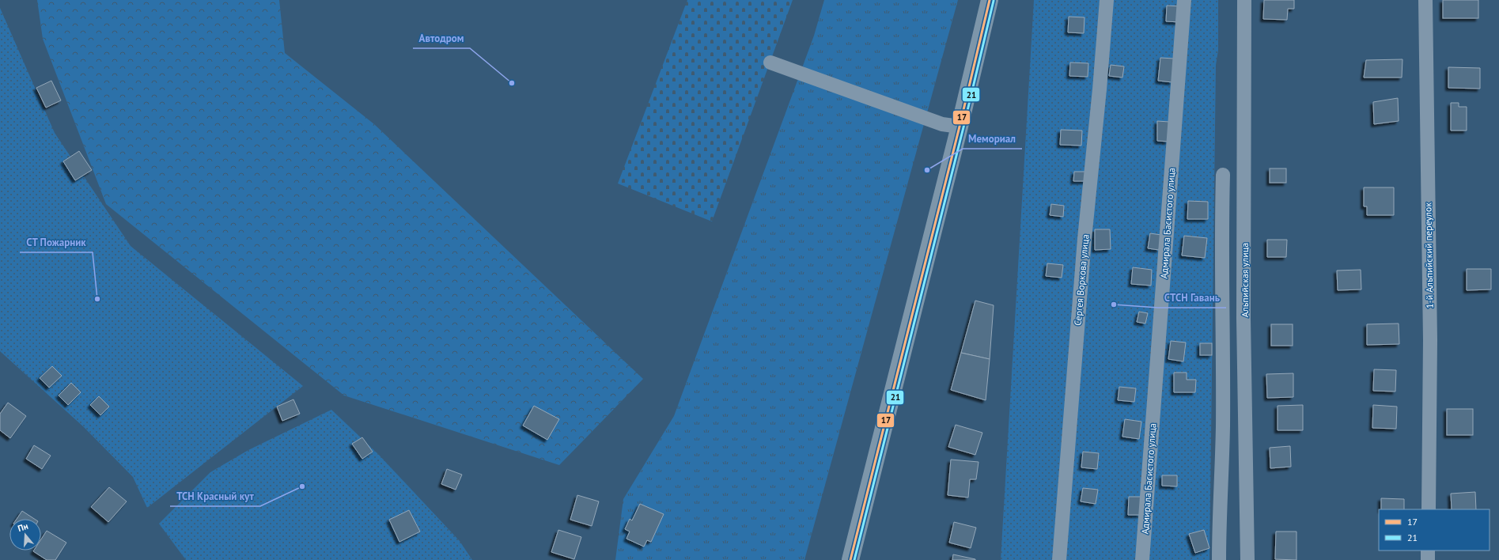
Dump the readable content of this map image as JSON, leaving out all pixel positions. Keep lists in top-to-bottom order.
{
  "streets": {
    "street": [
      "Адмирала Басистого улица",
      "1-й Альпийский переулок",
      "Сергея Воркова улица",
      "Альпийская улица"
    ]
  },
  "places": [
    "Автодром",
    "Мемориал",
    "СТ Пожарник",
    "СТСН Гавань",
    "ТСН Красный кут"
  ],
  "lines": ["transit line 17", "transit line 21"],
  "legend": ["17", "21"],
  "north": "top"
}
